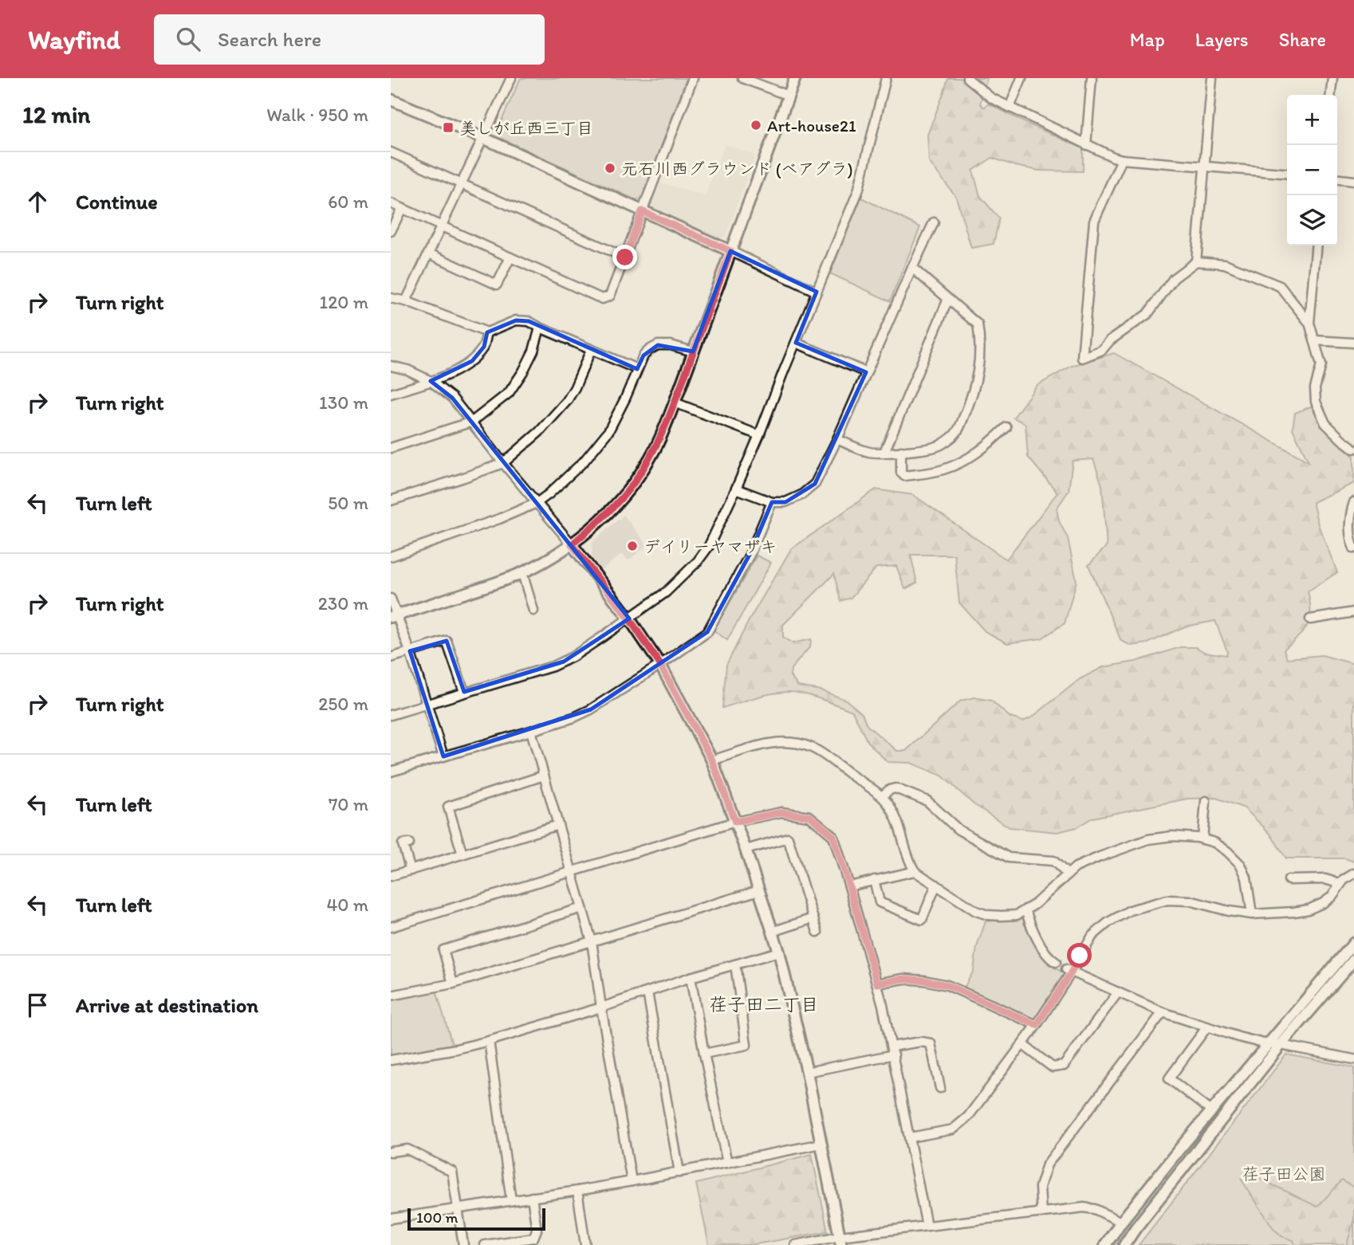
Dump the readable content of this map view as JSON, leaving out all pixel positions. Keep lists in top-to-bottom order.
{
  "districts": ["荏子田二丁目"],
  "parks": ["荏子田公園"],
  "places": {
    "other": ["Art-house21", "元石川西グラウンド (ベアグラ)", "デイリーヤマザキ"],
    "transit": ["美しが丘西三丁目"]
  },
  "scale_bar": "100 m",
  "page": {
    "header": "Wayfind",
    "search": "Search here",
    "nav": ["Map", "Layers", "Share"],
    "heading": ["12 min", "Walk · 950 m"],
    "map_buttons": ["+", "−"],
    "list": [
      ["Continue", "60 m"],
      ["Turn right", "120 m"],
      ["Turn right", "130 m"],
      ["Turn left", "50 m"],
      ["Turn right", "230 m"],
      ["Turn right", "250 m"],
      ["Turn left", "70 m"],
      ["Turn left", "40 m"],
      "Arrive at destination"
    ],
    "scale": "100 m"
  }
}
